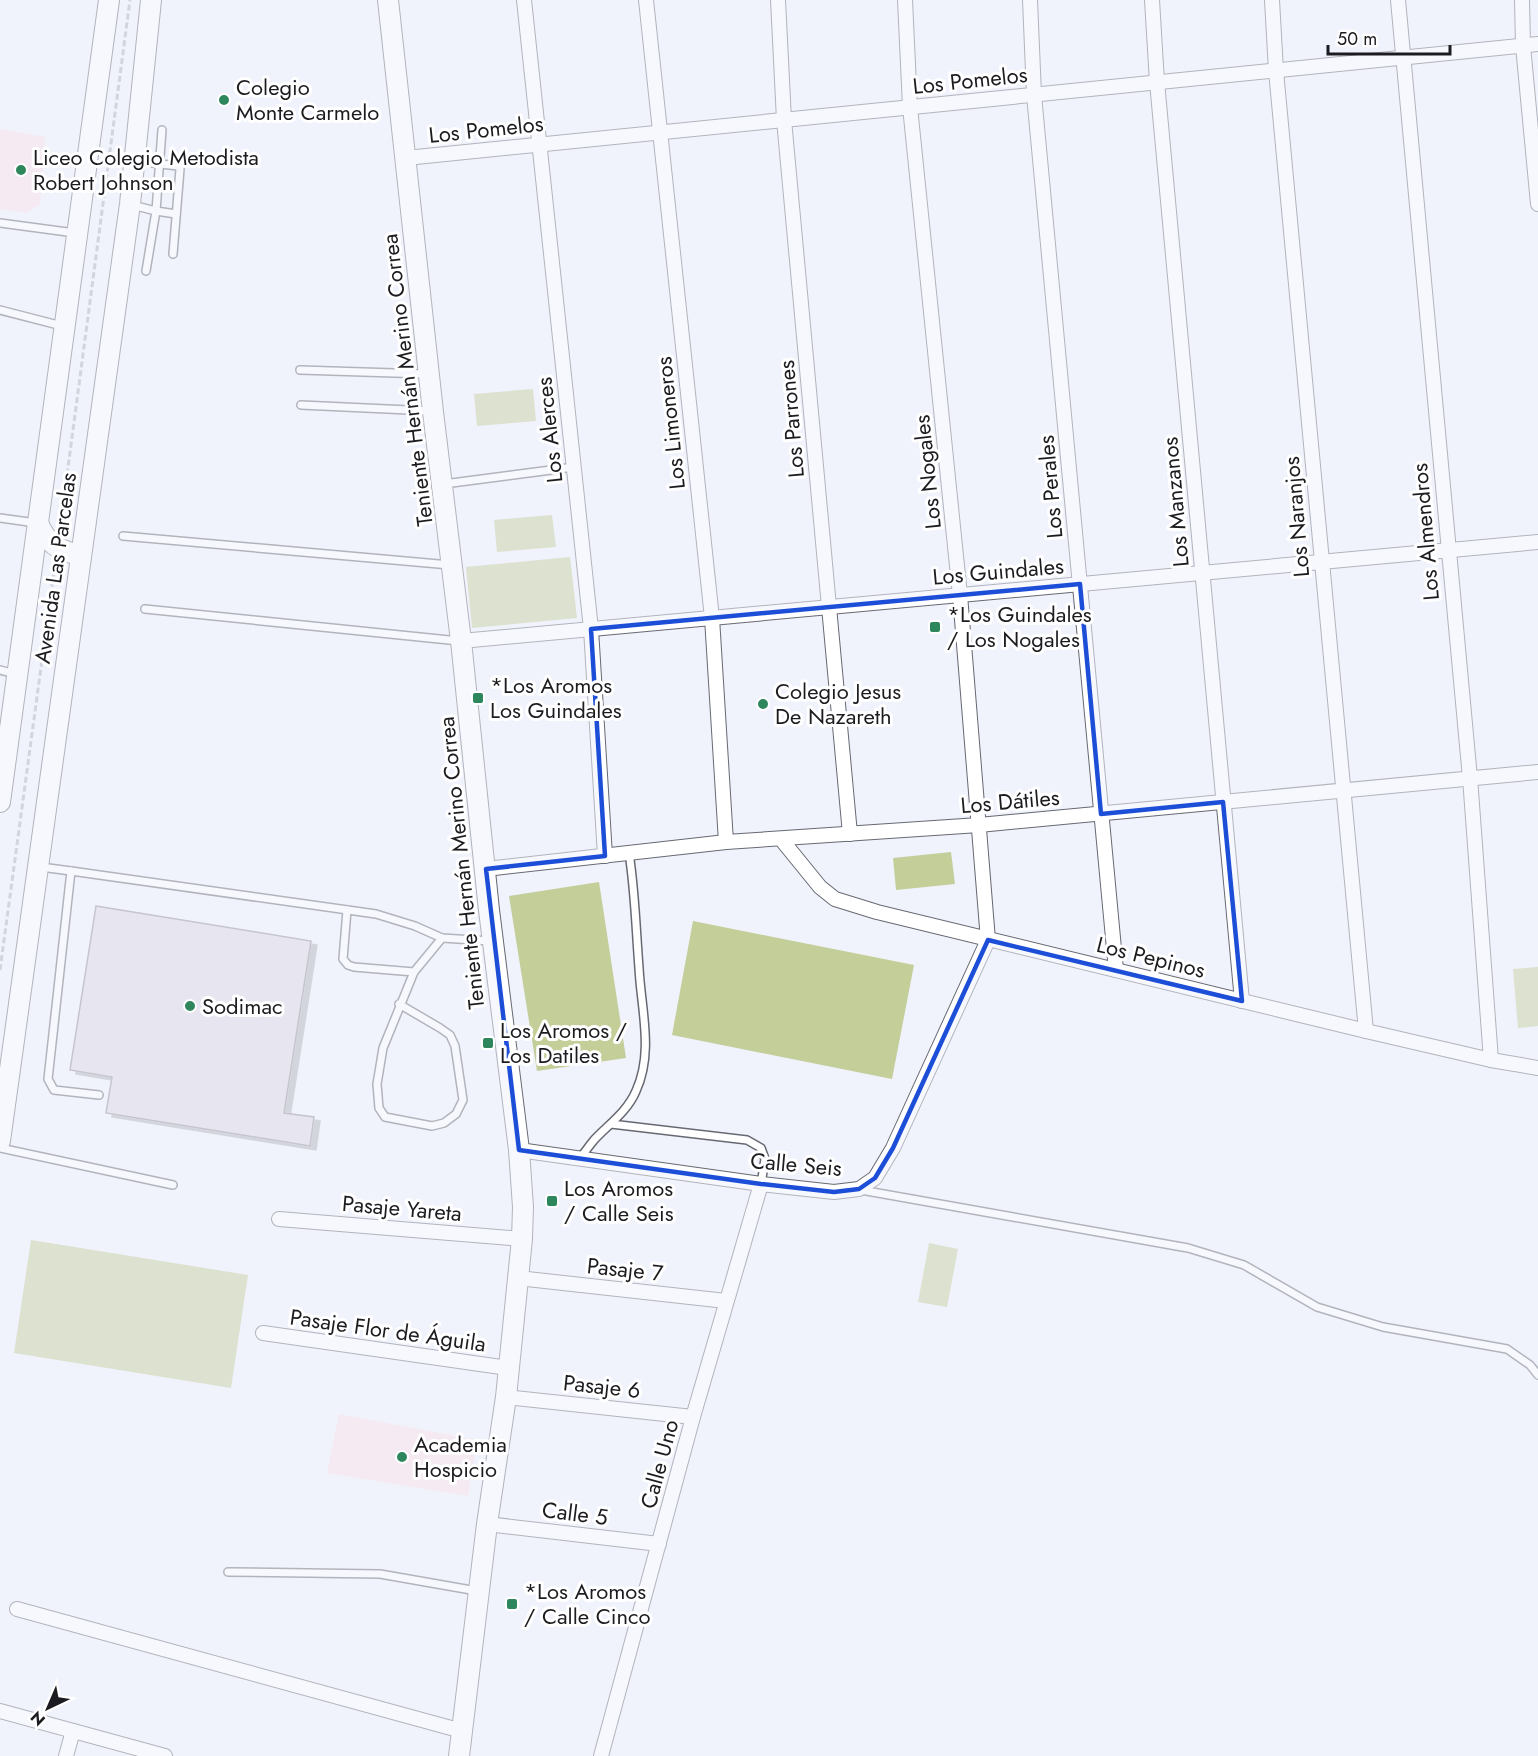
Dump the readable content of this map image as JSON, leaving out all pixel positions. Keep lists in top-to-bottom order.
{
  "streets": {
    "main road": ["Teniente Hernán Merino Correa", "Avenida Las Parcelas"],
    "street": [
      "Los Pomelos",
      "Los Parrones",
      "Los Limoneros",
      "Los Alerces",
      "Los Nogales",
      "Los Perales",
      "Los Manzanos",
      "Los Naranjos",
      "Los Almendros",
      "Los Guindales",
      "Los Dátiles",
      "Los Pepinos",
      "Calle Seis",
      "Pasaje Yareta",
      "Pasaje 7",
      "Pasaje Flor de Águila",
      "Pasaje 6",
      "Calle Uno",
      "Calle 5"
    ]
  },
  "crossings": [
    ["Los Pomelos", "Teniente Hernán Merino Correa"],
    ["Los Pomelos", "Los Parrones"],
    ["Los Pomelos", "Los Limoneros"],
    ["Los Pomelos", "Los Alerces"],
    ["Los Pomelos", "Los Nogales"],
    ["Los Pomelos", "Los Perales"],
    ["Los Pomelos", "Los Manzanos"],
    ["Los Pomelos", "Los Naranjos"],
    ["Los Pomelos", "Los Almendros"],
    ["Teniente Hernán Merino Correa", "Los Guindales"],
    ["Teniente Hernán Merino Correa", "Los Dátiles"],
    ["Teniente Hernán Merino Correa", "Calle Seis"],
    ["Teniente Hernán Merino Correa", "Pasaje Yareta"],
    ["Teniente Hernán Merino Correa", "Pasaje 7"],
    ["Teniente Hernán Merino Correa", "Pasaje Flor de Águila"],
    ["Teniente Hernán Merino Correa", "Pasaje 6"],
    ["Teniente Hernán Merino Correa", "Calle 5"],
    ["Los Parrones", "Los Guindales"],
    ["Los Parrones", "Los Dátiles"],
    ["Los Limoneros", "Los Guindales"],
    ["Los Limoneros", "Los Dátiles"],
    ["Los Alerces", "Los Guindales"],
    ["Los Alerces", "Los Dátiles"],
    ["Los Nogales", "Los Guindales"],
    ["Los Nogales", "Los Dátiles"],
    ["Los Nogales", "Los Pepinos"],
    ["Los Nogales", "Calle Seis"],
    ["Los Perales", "Los Guindales"],
    ["Los Perales", "Los Dátiles"],
    ["Los Perales", "Los Pepinos"],
    ["Los Manzanos", "Los Guindales"],
    ["Los Manzanos", "Los Dátiles"],
    ["Los Manzanos", "Los Pepinos"],
    ["Los Naranjos", "Los Guindales"],
    ["Los Naranjos", "Los Dátiles"],
    ["Los Naranjos", "Los Pepinos"],
    ["Los Almendros", "Los Guindales"],
    ["Los Almendros", "Los Dátiles"],
    ["Los Almendros", "Los Pepinos"],
    ["Los Dátiles", "Los Pepinos"],
    ["Los Pepinos", "Calle Seis"],
    ["Calle Seis", "Calle Uno"],
    ["Pasaje 7", "Calle Uno"],
    ["Pasaje 6", "Calle Uno"],
    ["Calle Uno", "Calle 5"]
  ],
  "places": {
    "other": [
      "Colegio Monte Carmelo",
      "Liceo Colegio Metodista Robert Johnson",
      "Colegio Jesus De Nazareth",
      "Sodimac",
      "Academia Hospicio"
    ],
    "transit": [
      "*Los Guindales / Los Nogales",
      "*Los Aromos Los Guindales",
      "Los Aromos / Los Datiles",
      "Los Aromos / Calle Seis",
      "*Los Aromos / Calle Cinco"
    ]
  },
  "scale_bar": "50 m",
  "north": "bottom left"
}
